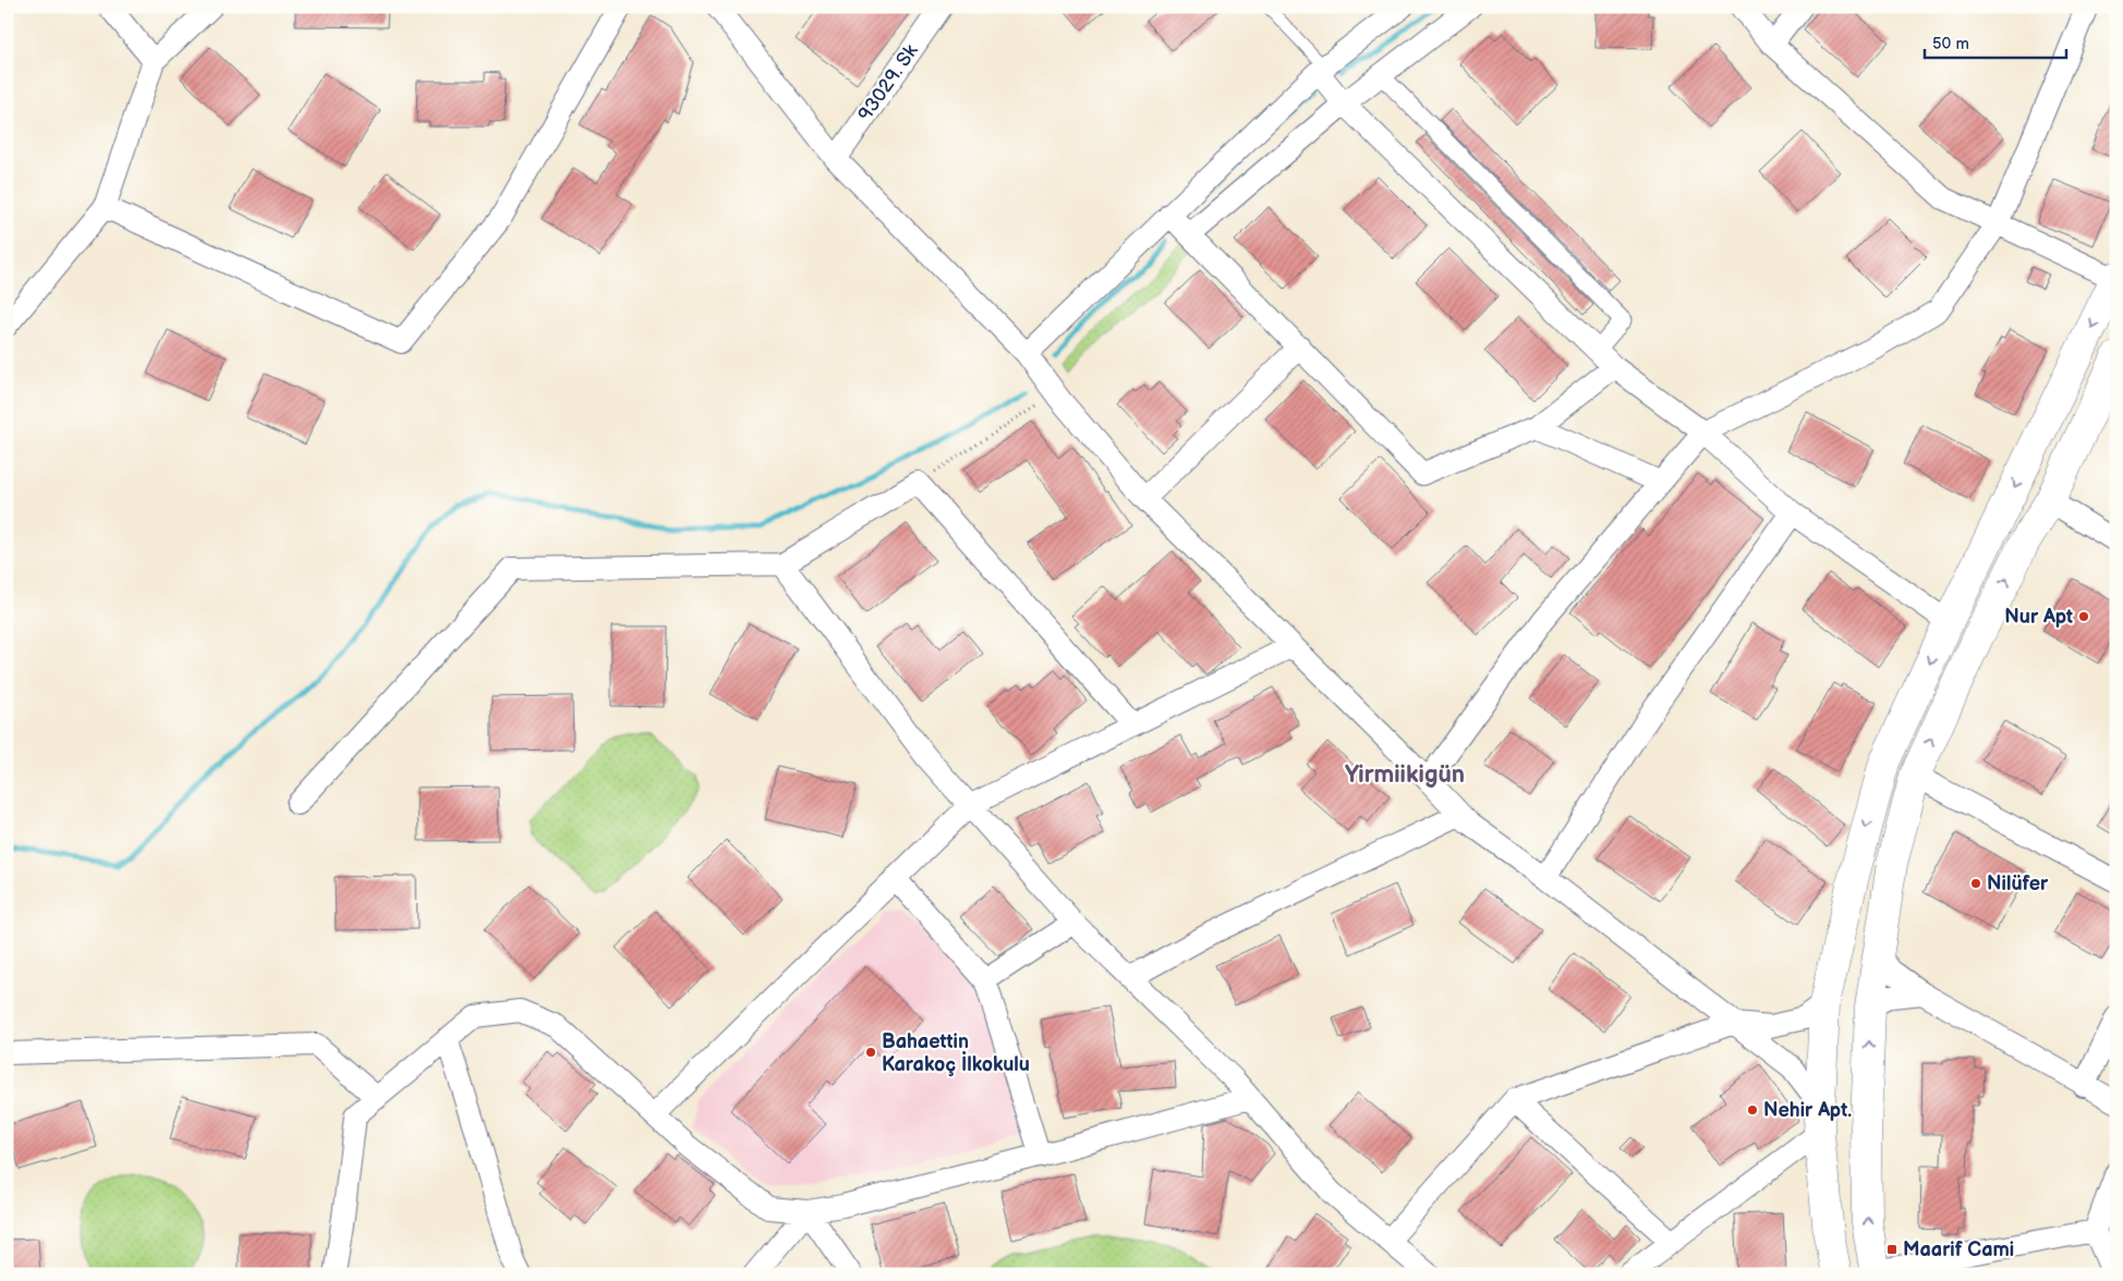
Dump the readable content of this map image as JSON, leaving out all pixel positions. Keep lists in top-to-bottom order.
{
  "streets": {
    "street": ["93029. Sk"]
  },
  "districts": ["Yirmiikigün"],
  "places": {
    "other": [
      "Nur Apt",
      "Nilüfer",
      "Bahaettin Karakoç İlkokulu",
      "Nehir Apt."
    ],
    "transit": ["Maarif Cami"]
  },
  "scale_bar": "50 m"
}
